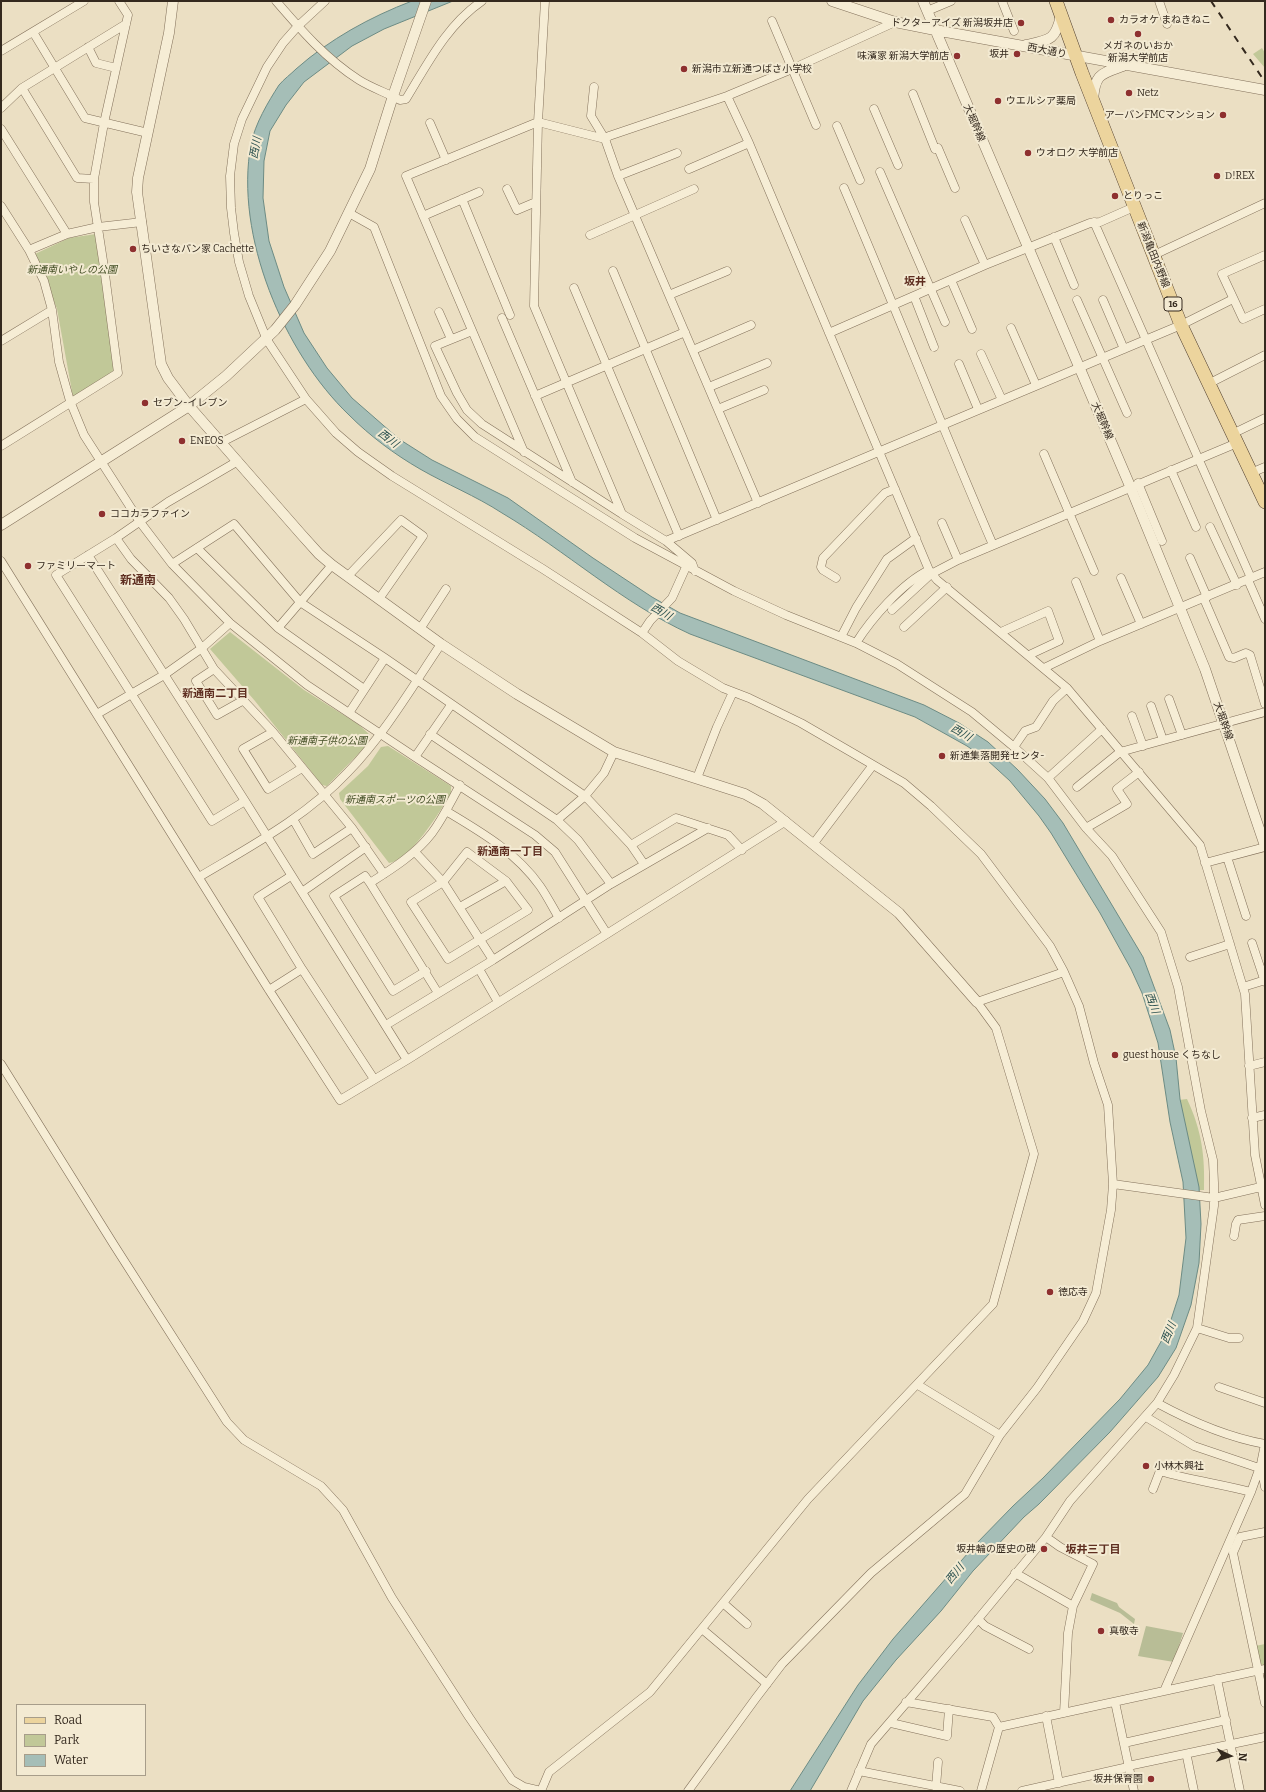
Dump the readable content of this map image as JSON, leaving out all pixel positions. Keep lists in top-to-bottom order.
{
  "streets": {
    "main road": ["新潟亀田内野線", "16"],
    "street": ["西大通り", "大堀幹線"]
  },
  "crossings": [
    ["西大通り", "大堀幹線"],
    ["西大通り", "新潟亀田内野線"]
  ],
  "districts": [
    "坂井",
    "新通南",
    "新通南二丁目",
    "新通南一丁目",
    "坂井三丁目"
  ],
  "water": ["西川"],
  "parks": ["新通南いやしの公園", "新通南子供の公園", "新通南スポーツの公園"],
  "places": [
    "カラオケ まねきねこ",
    "ドクターアイズ 新潟坂井店",
    "メガネのいおか 新潟大学前店",
    "坂井",
    "味濱家 新潟大学前店",
    "新潟市立新通つばさ小学校",
    "Netz",
    "ウエルシア薬局",
    "アーバンFMCマンション",
    "ウオロク 大学前店",
    "D!REX",
    "とりっこ",
    "ちいさなパン家 Cachette",
    "セブン-イレブン",
    "ENEOS",
    "ココカラファイン",
    "ファミリーマート",
    "新通集落開発センタ-",
    "guest house くちなし",
    "徳応寺",
    "小林木興社",
    "坂井輪の歴史の碑",
    "真敬寺",
    "坂井保育園"
  ],
  "legend": ["Road", "Park", "Water"],
  "north": "right"
}
